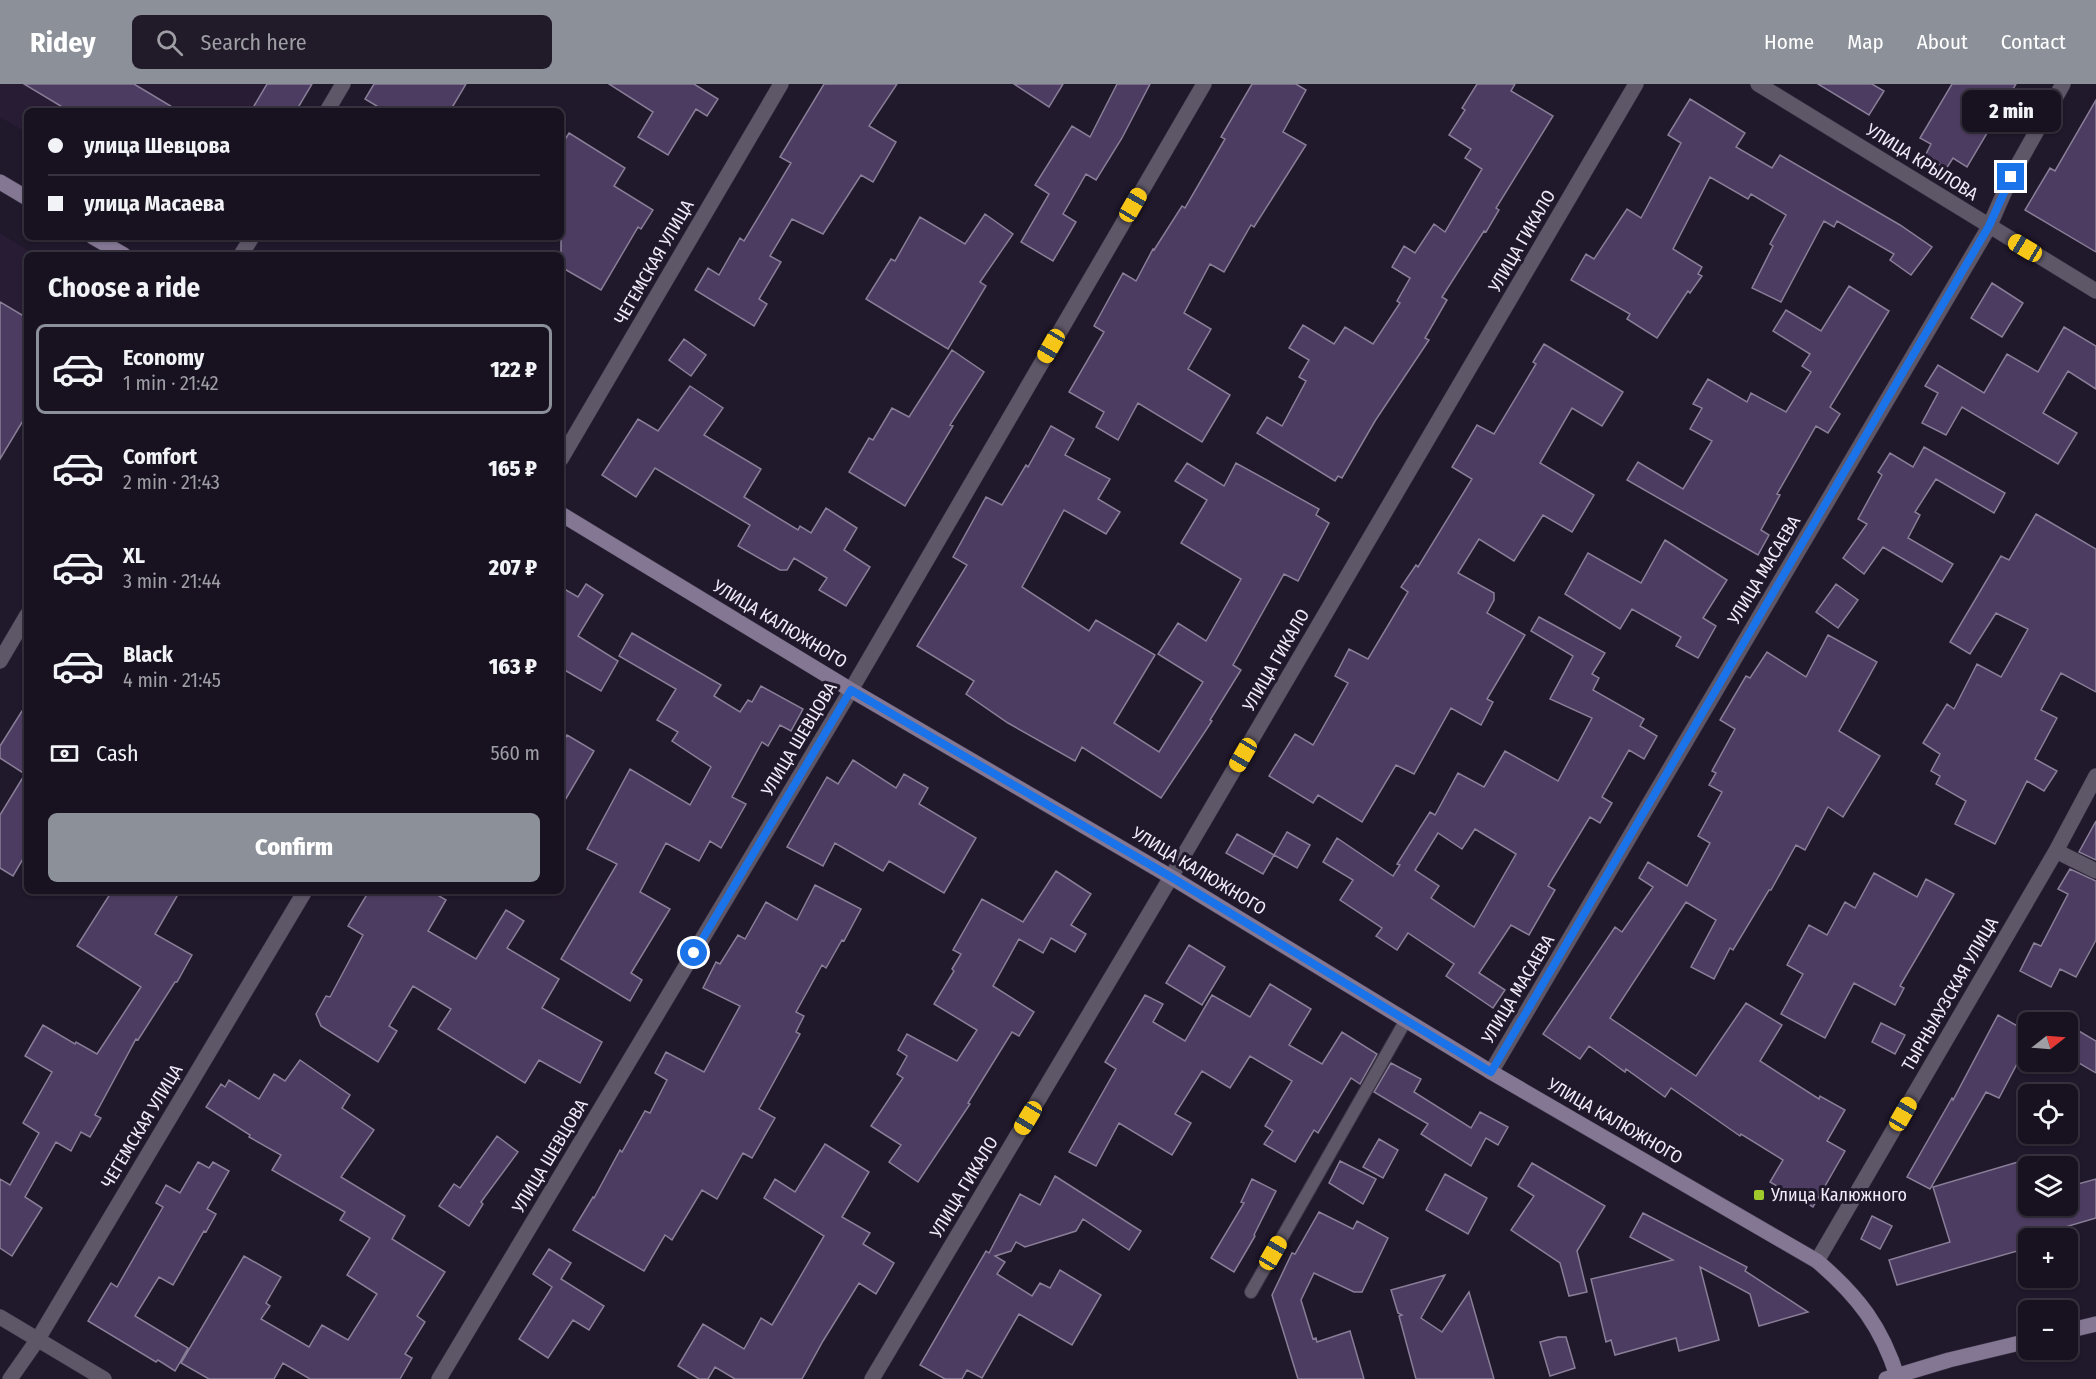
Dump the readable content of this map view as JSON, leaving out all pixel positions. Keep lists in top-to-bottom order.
{
  "streets": {
    "street": [
      "УЛИЦА КРЫЛОВА",
      "УЛИЦА ГИКАЛО",
      "ЧЕГЕМСКАЯ УЛИЦА",
      "УЛИЦА МАСАЕВА",
      "УЛИЦА КАЛЮЖНОГО",
      "УЛИЦА ШЕВЦОВА",
      "ТЫРНЫАУЗСКАЯ УЛИЦА"
    ]
  },
  "crossings": [
    ["УЛИЦА КРЫЛОВА", "УЛИЦА МАСАЕВА"],
    ["УЛИЦА ГИКАЛО", "УЛИЦА КАЛЮЖНОГО"],
    ["УЛИЦА МАСАЕВА", "УЛИЦА КАЛЮЖНОГО"],
    ["УЛИЦА КАЛЮЖНОГО", "УЛИЦА ШЕВЦОВА"],
    ["УЛИЦА КАЛЮЖНОГО", "ТЫРНЫАУЗСКАЯ УЛИЦА"]
  ],
  "places": {
    "transit": ["Улица Калюжного"]
  },
  "north": "right",
  "page": {
    "header": "Ridey",
    "search": "Search here",
    "nav": [
      "Home",
      "Map",
      "About",
      "Contact"
    ],
    "bubble": "2 min",
    "banner": ["улица Шевцова", "улица Масаева"],
    "heading": "Choose a ride",
    "list": [
      {
        "name": "Economy",
        "note": "1 min · 21:42",
        "value": "122 ₽"
      },
      {
        "name": "Comfort",
        "note": "2 min · 21:43",
        "value": "165 ₽"
      },
      {
        "name": "XL",
        "note": "3 min · 21:44",
        "value": "207 ₽"
      },
      {
        "name": "Black",
        "note": "4 min · 21:45",
        "value": "163 ₽"
      }
    ],
    "pay": ["Cash", "560 m"],
    "buttons": "Confirm",
    "map_buttons": ["+", "−"]
  }
}
